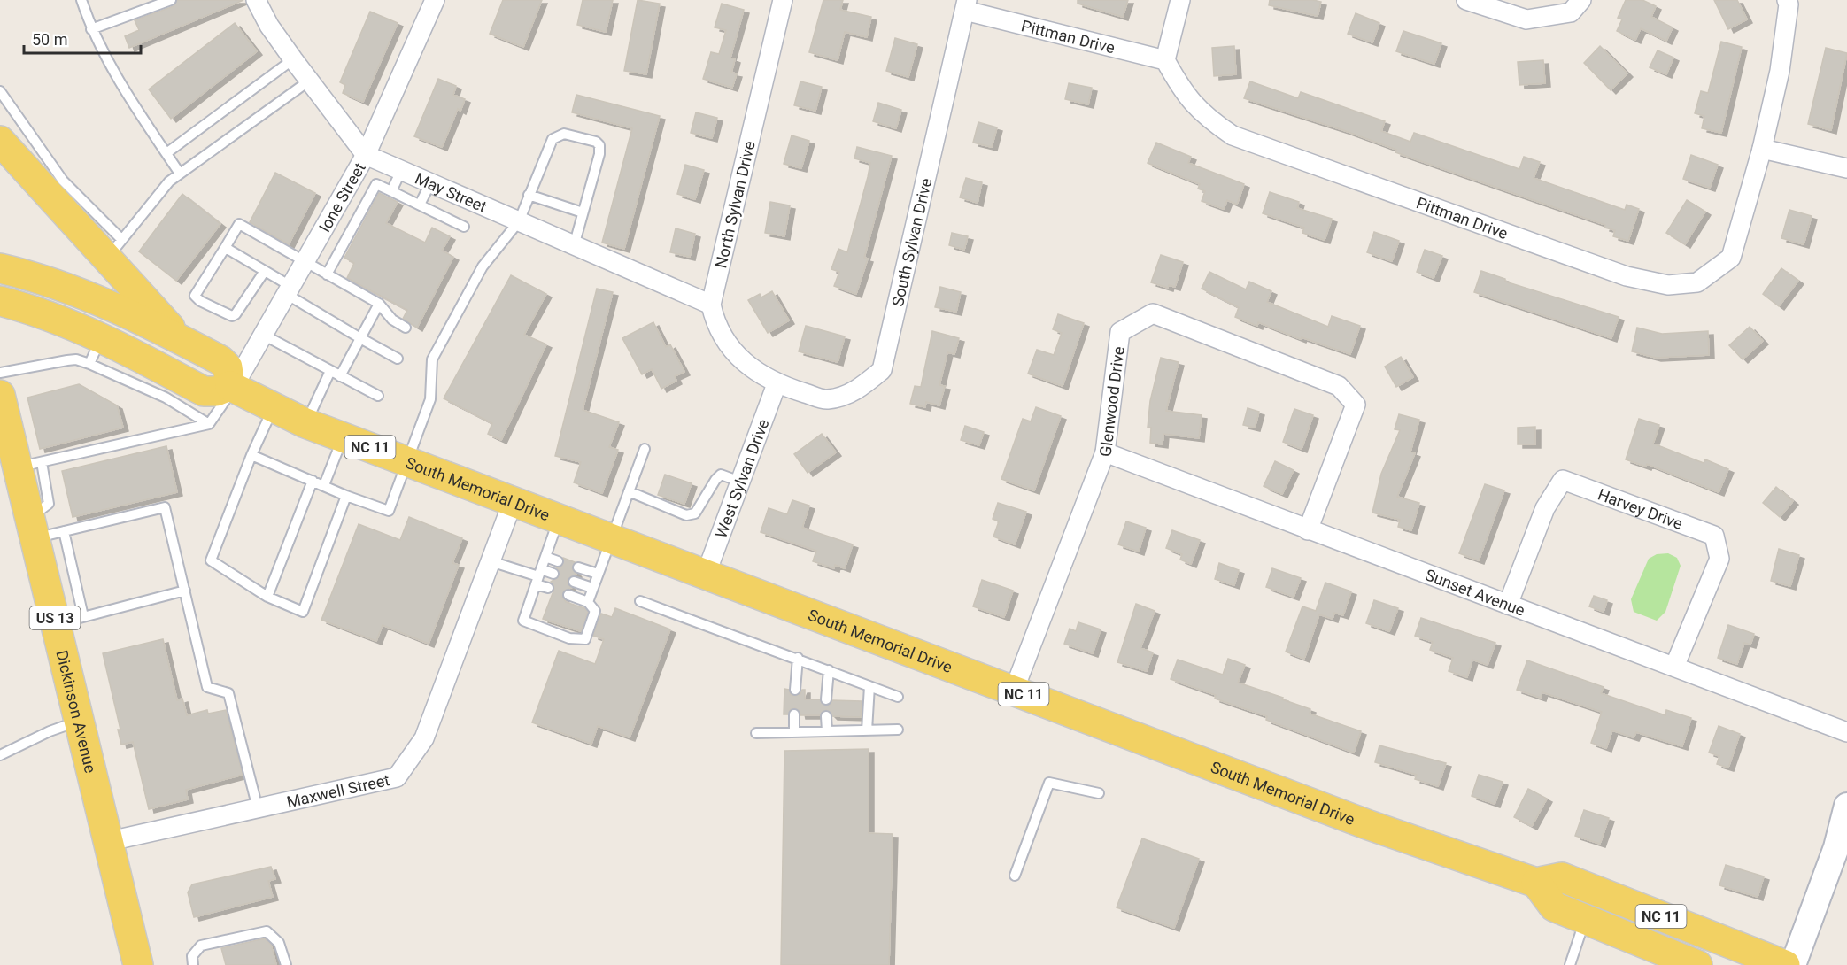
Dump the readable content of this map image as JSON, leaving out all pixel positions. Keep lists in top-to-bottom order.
{
  "streets": {
    "main road": [
      "NC 11",
      "South Memorial Drive",
      "US 13",
      "Dickinson Avenue"
    ],
    "street": [
      "Pittman Drive",
      "May Street",
      "Ione Street",
      "North Sylvan Drive",
      "South Sylvan Drive",
      "Glenwood Drive",
      "West Sylvan Drive",
      "Harvey Drive",
      "Sunset Avenue",
      "Maxwell Street"
    ]
  },
  "crossings": [
    ["Pittman Drive", "South Sylvan Drive"],
    ["May Street", "Ione Street"],
    ["May Street", "North Sylvan Drive"],
    ["Ione Street", "South Memorial Drive"],
    ["South Sylvan Drive", "West Sylvan Drive"],
    ["Glenwood Drive", "South Memorial Drive"],
    ["Glenwood Drive", "Sunset Avenue"],
    ["NC 11", "South Memorial Drive"],
    ["West Sylvan Drive", "South Memorial Drive"],
    ["South Memorial Drive", "Maxwell Street"],
    ["Harvey Drive", "Sunset Avenue"],
    ["Dickinson Avenue", "Maxwell Street"]
  ],
  "scale_bar": "50 m"
}
